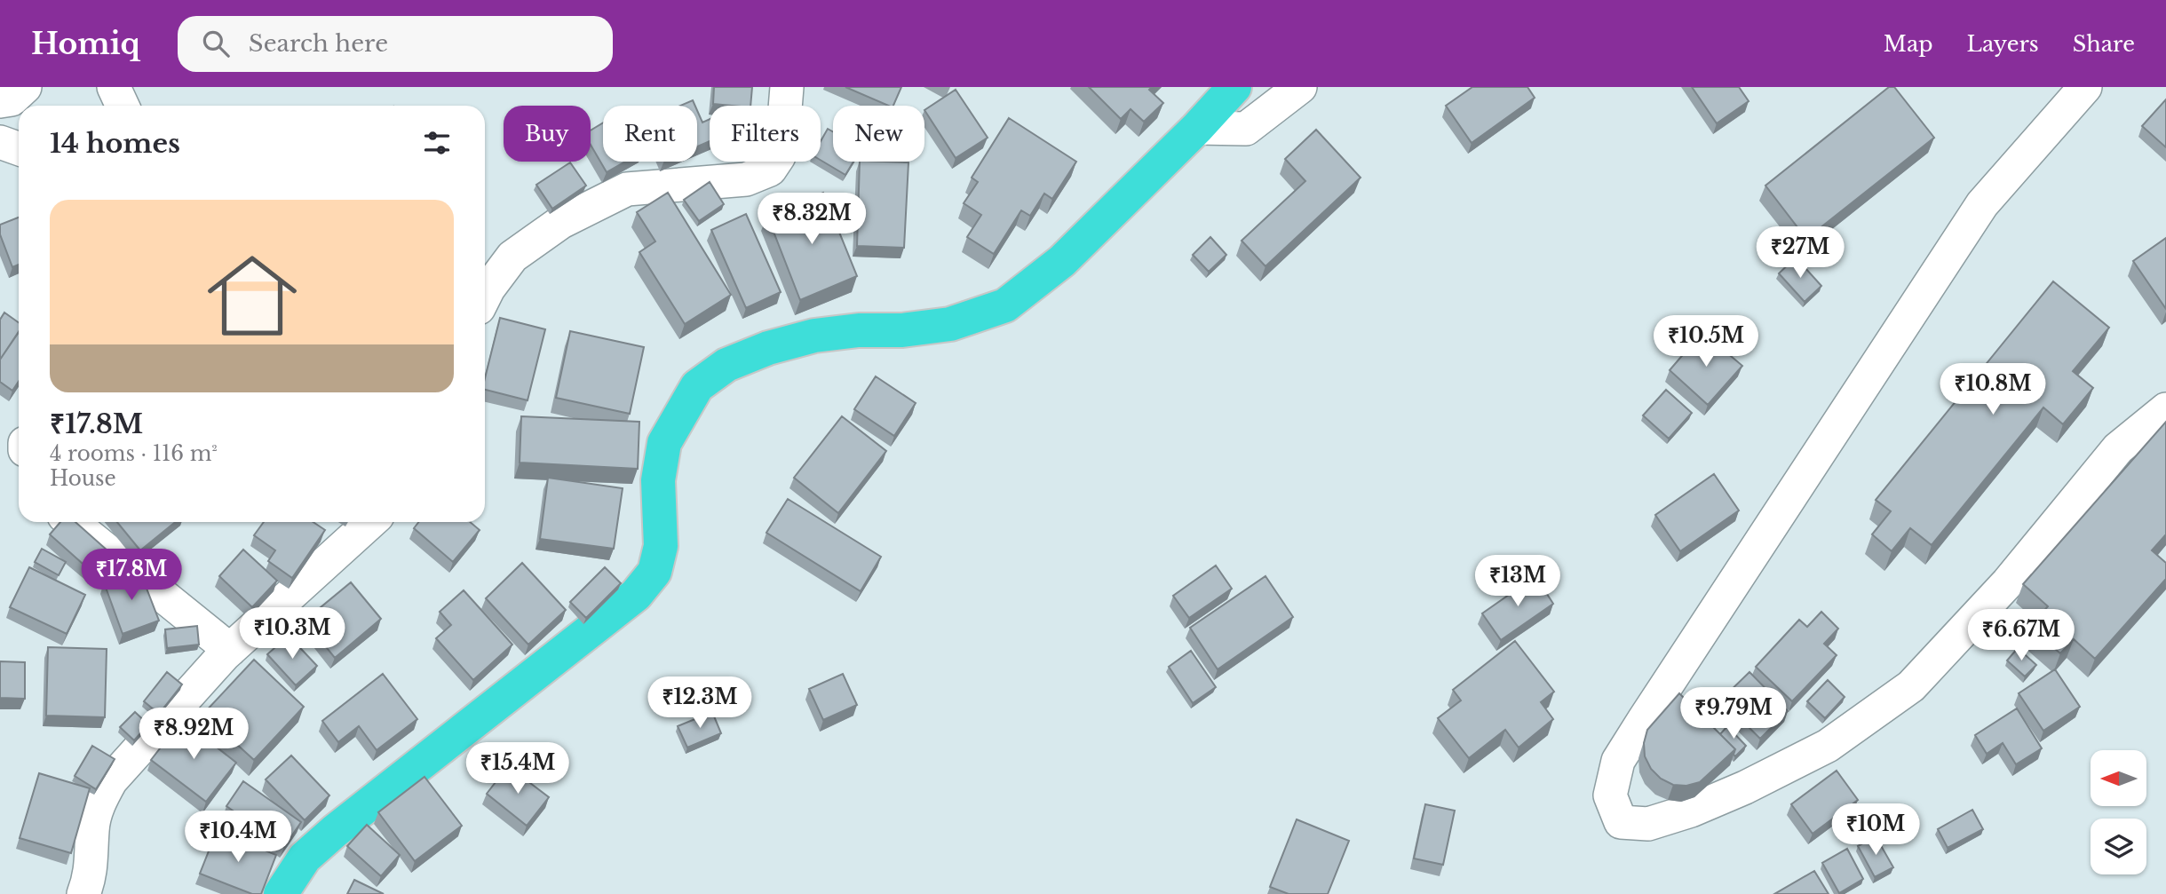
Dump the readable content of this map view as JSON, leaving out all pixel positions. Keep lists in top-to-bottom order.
{
  "north": "left",
  "page": {
    "header": "Homiq",
    "search": "Search here",
    "nav": ["Map", "Layers", "Share"],
    "chip": [
      "Buy",
      "Rent",
      "Filters",
      "New"
    ],
    "heading": "14 homes",
    "list": [
      {
        "name": "₹17.8M",
        "note": "4 rooms · 116 m² · House"
      }
    ],
    "price": [
      "₹8.32M",
      "₹27M",
      "₹10.5M",
      "₹10.8M",
      "₹17.8M",
      "₹13M",
      "₹10.3M",
      "₹6.67M",
      "₹12.3M",
      "₹9.79M",
      "₹8.92M",
      "₹15.4M",
      "₹10M",
      "₹10.4M"
    ]
  }
}
